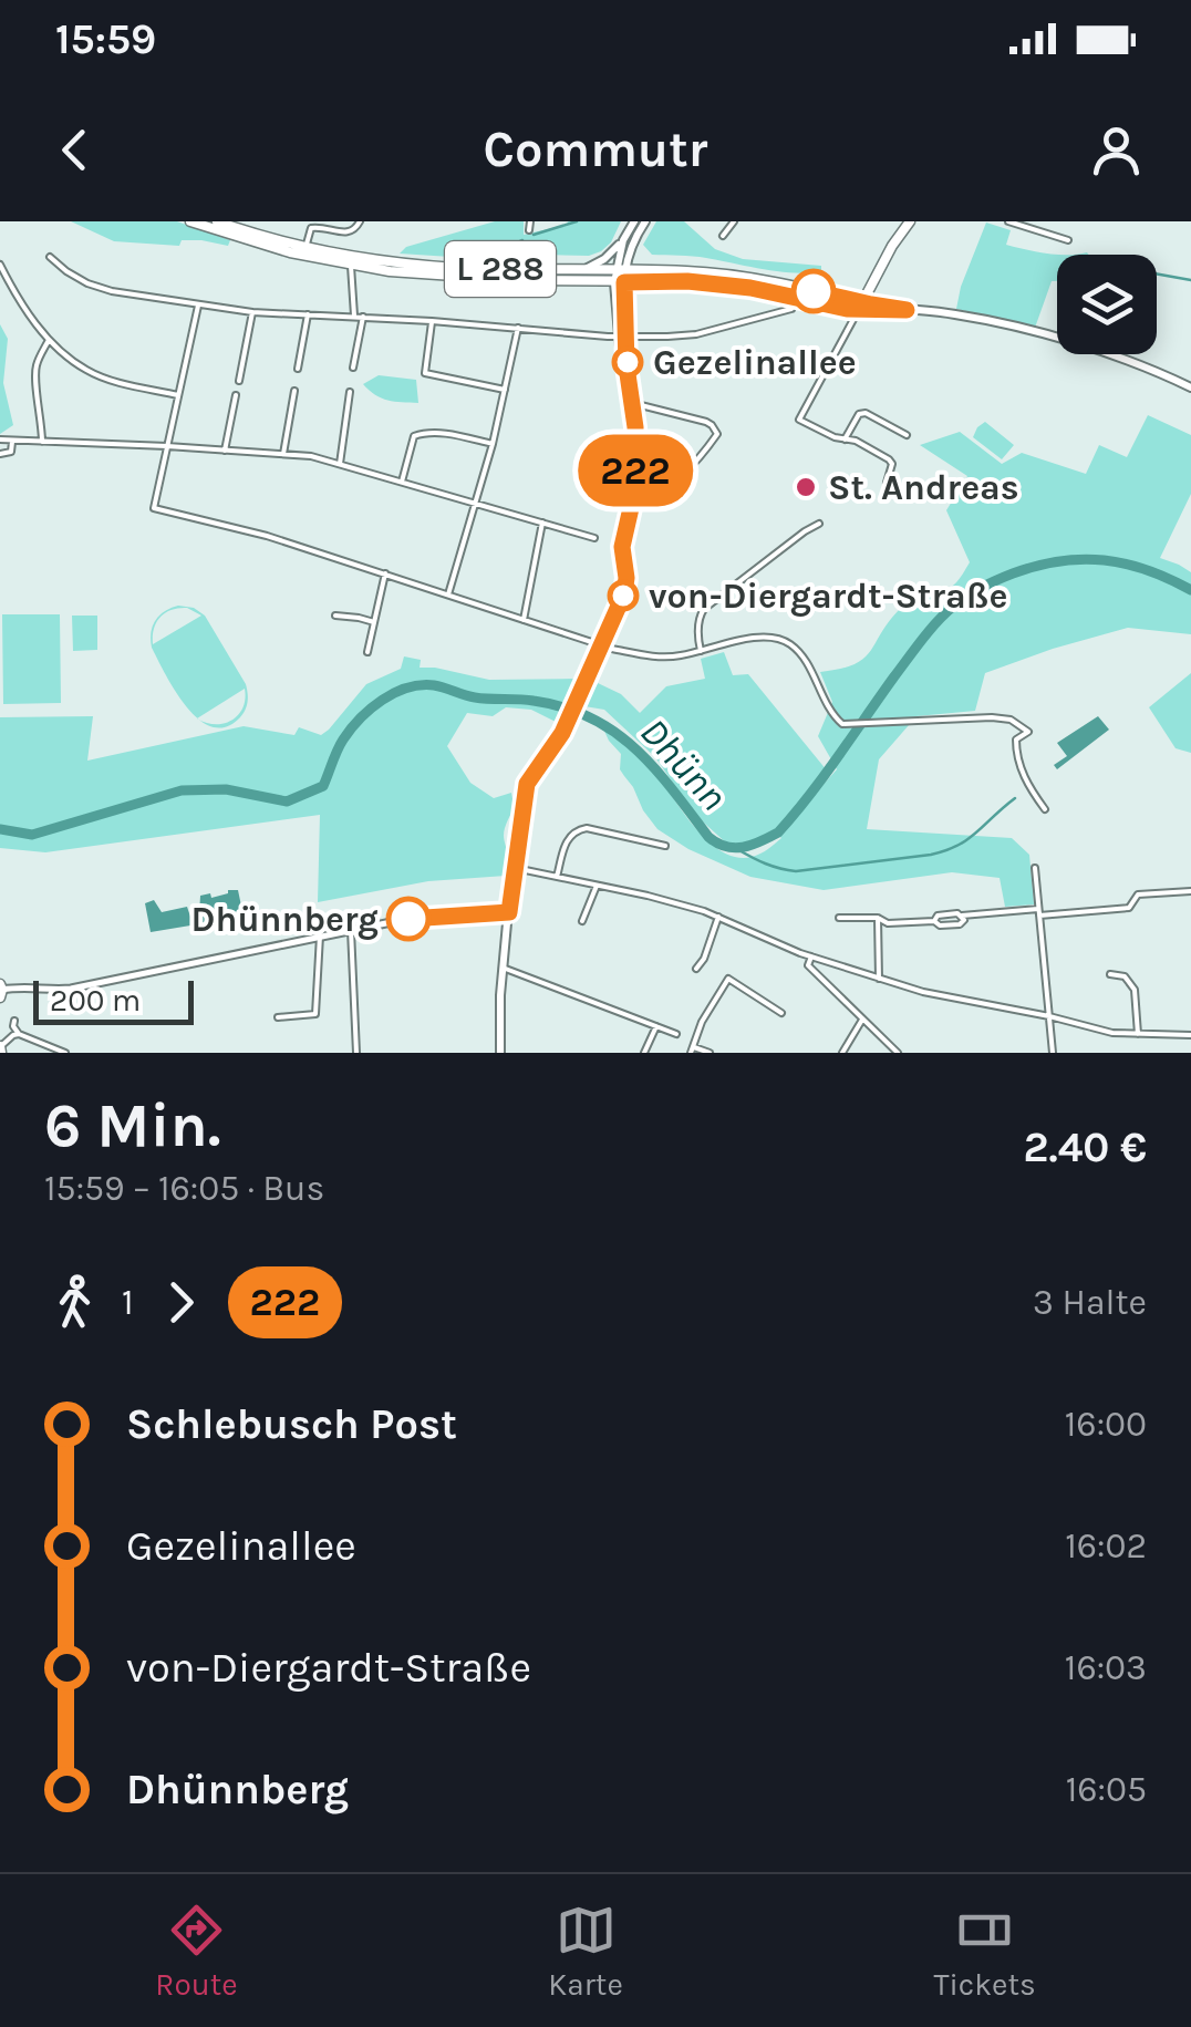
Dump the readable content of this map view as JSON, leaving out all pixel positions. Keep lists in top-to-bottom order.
{
  "streets": {
    "main road": ["L 288"]
  },
  "water": ["Dhünn"],
  "places": [
    "Gezelinallee",
    "St. Andreas",
    "von-Diergardt-Straße",
    "Dhünnberg"
  ],
  "lines": ["bus line 222"],
  "scale_bar": "200 m",
  "page": {
    "status": "15:59",
    "header": "Commutr",
    "on_map": "222",
    "scale": "200 m",
    "heading": ["6 Min.", "15:59 – 16:05 · Bus", "2.40 €"],
    "legs": ["1", "222", "3 Halte"],
    "list": [
      {
        "name": "Schlebusch Post",
        "value": "16:00"
      },
      {
        "name": "Gezelinallee",
        "value": "16:02"
      },
      {
        "name": "von-Diergardt-Straße",
        "value": "16:03"
      },
      {
        "name": "Dhünnberg",
        "value": "16:05"
      }
    ],
    "tabs": ["Route", "Karte", "Tickets"]
  }
}
